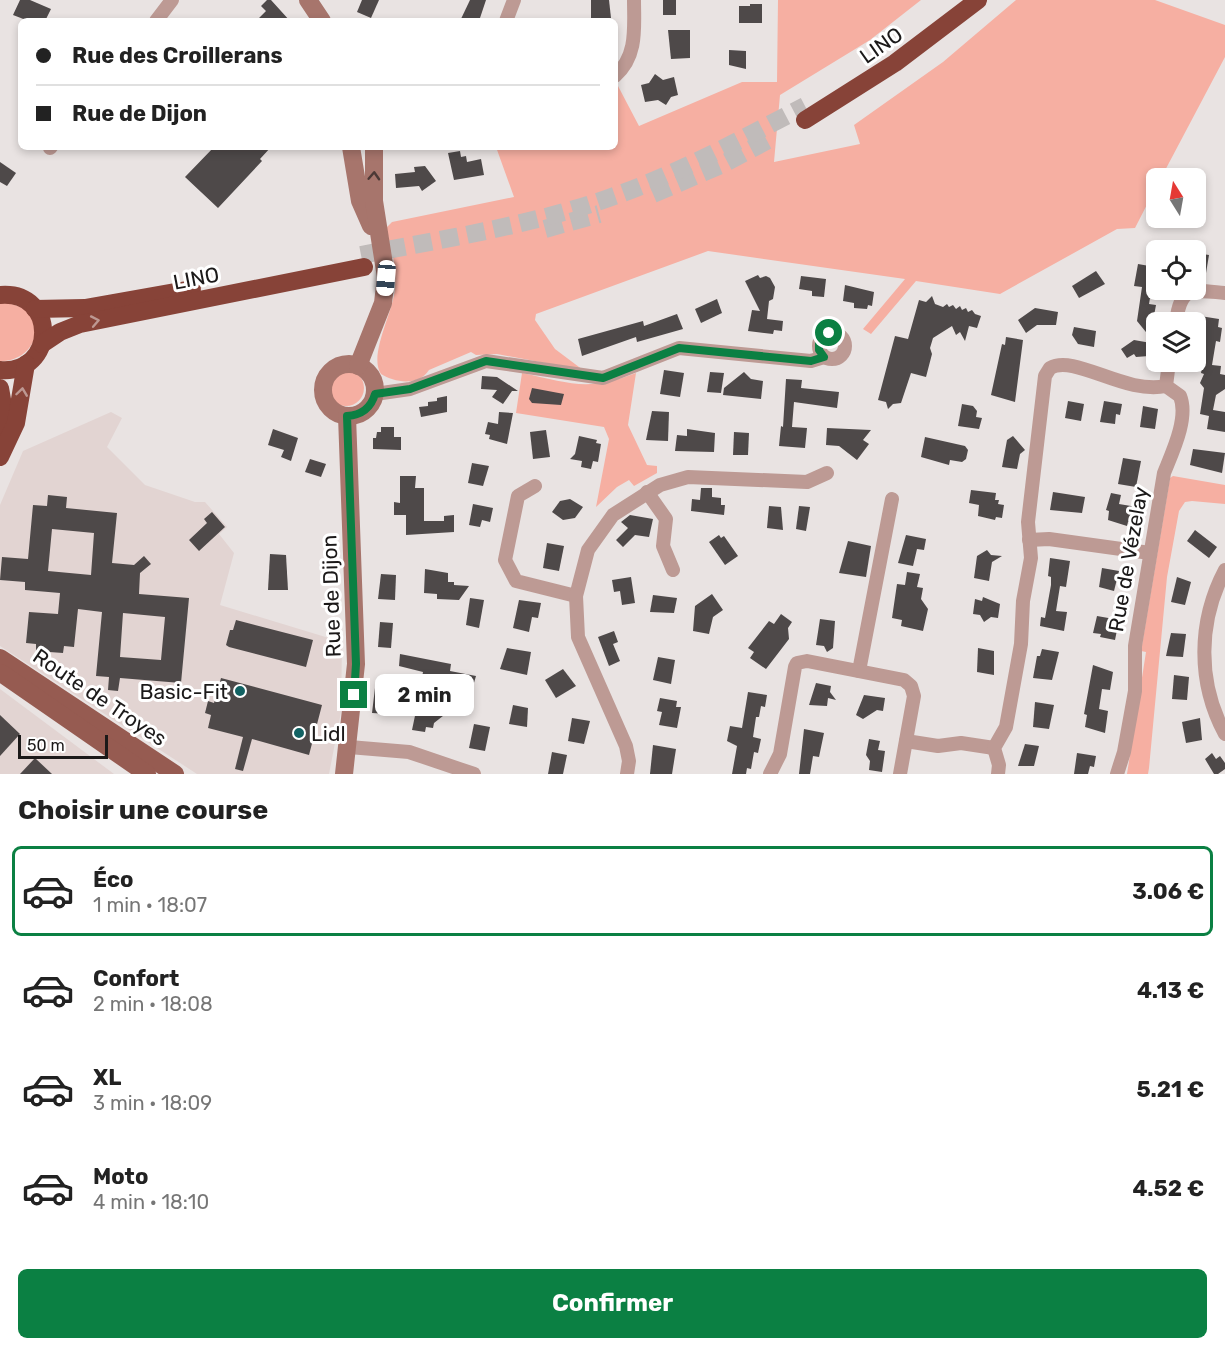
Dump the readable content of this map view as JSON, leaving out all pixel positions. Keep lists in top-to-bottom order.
{
  "streets": {
    "highway": ["LINO"],
    "main road": ["Route de Troyes"],
    "street": ["Rue de Vézelay", "Rue de Dijon"]
  },
  "places": ["Basic-Fit", "Lidl"],
  "scale_bar": "50 m",
  "north": "top",
  "page": {
    "banner": ["Rue des Croillerans", "Rue de Dijon"],
    "bubble": "2 min",
    "scale": "50 m",
    "heading": "Choisir une course",
    "list": [
      {
        "name": "Éco",
        "note": "1 min · 18:07",
        "value": "3.06 €"
      },
      {
        "name": "Confort",
        "note": "2 min · 18:08",
        "value": "4.13 €"
      },
      {
        "name": "XL",
        "note": "3 min · 18:09",
        "value": "5.21 €"
      },
      {
        "name": "Moto",
        "note": "4 min · 18:10",
        "value": "4.52 €"
      }
    ],
    "buttons": "Confirmer"
  }
}
